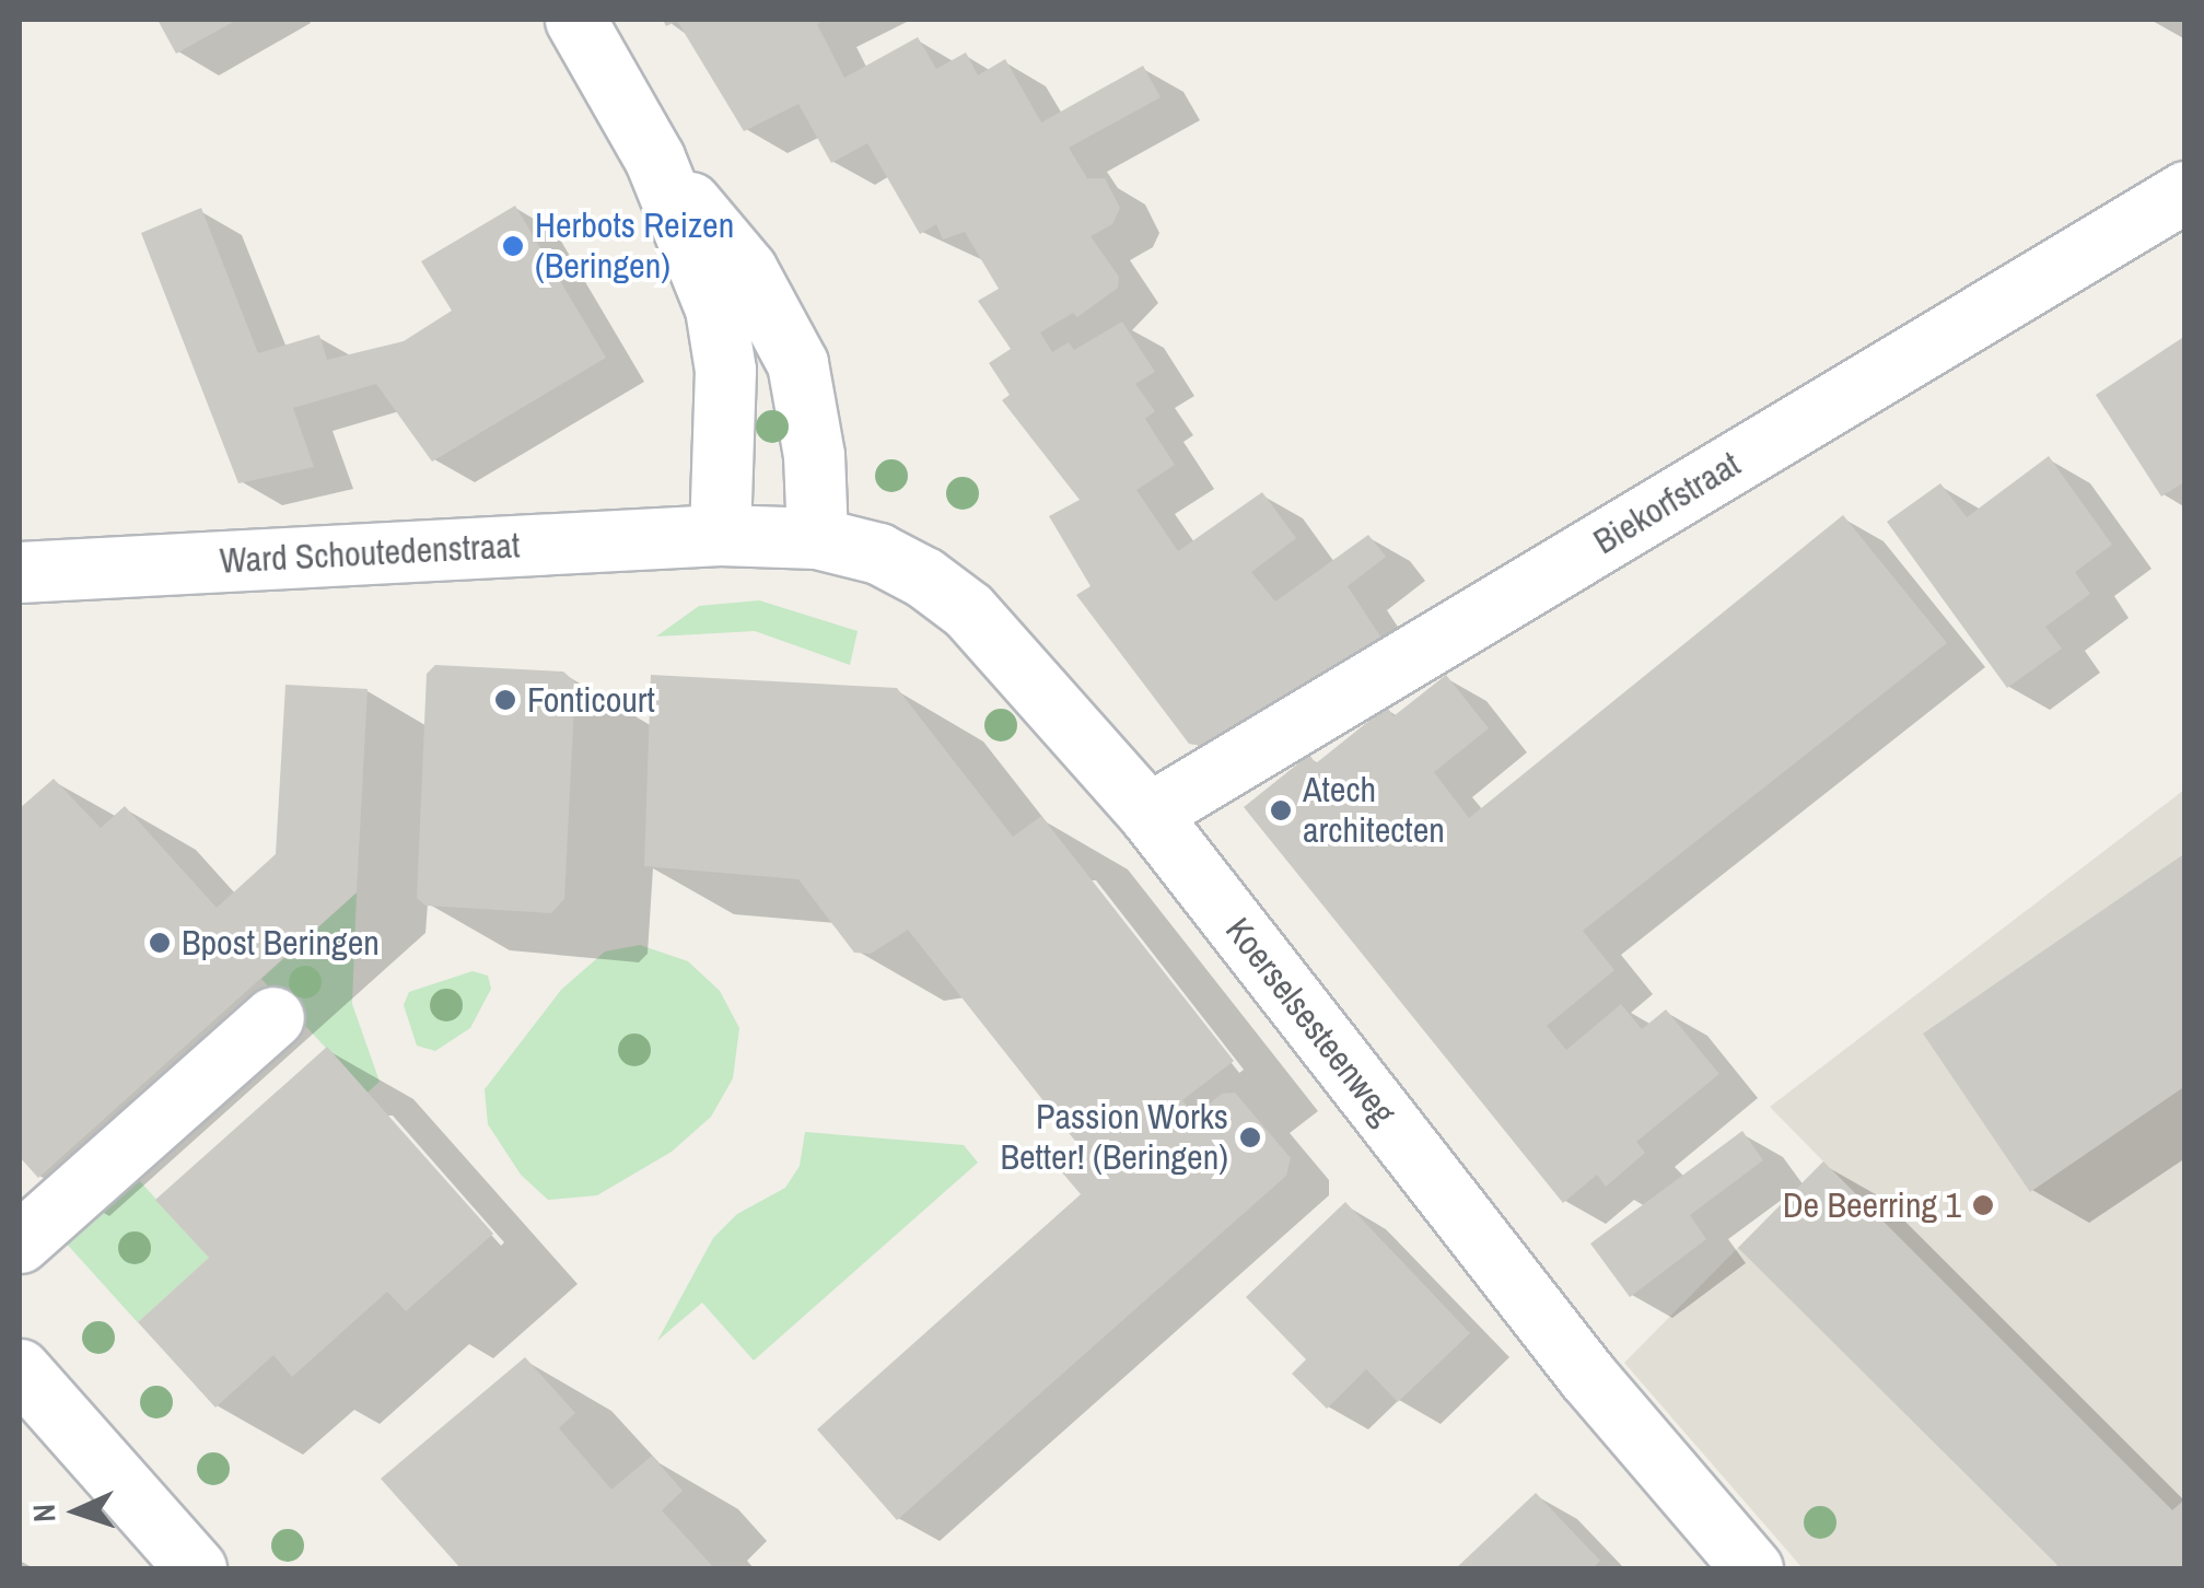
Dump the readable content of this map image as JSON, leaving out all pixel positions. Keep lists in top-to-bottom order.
{
  "streets": {
    "street": ["Biekorfstraat", "Ward Schoutedenstraat", "Koerselsesteenweg"]
  },
  "crossings": [
    ["Biekorfstraat", "Koerselsesteenweg"],
    ["Ward Schoutedenstraat", "Koerselsesteenweg"]
  ],
  "places": [
    "Herbots Reizen (Beringen)",
    "Fonticourt",
    "Atech architecten",
    "Bpost Beringen",
    "Passion Works Better! (Beringen)",
    "De Beerring 1"
  ],
  "north": "left"
}
